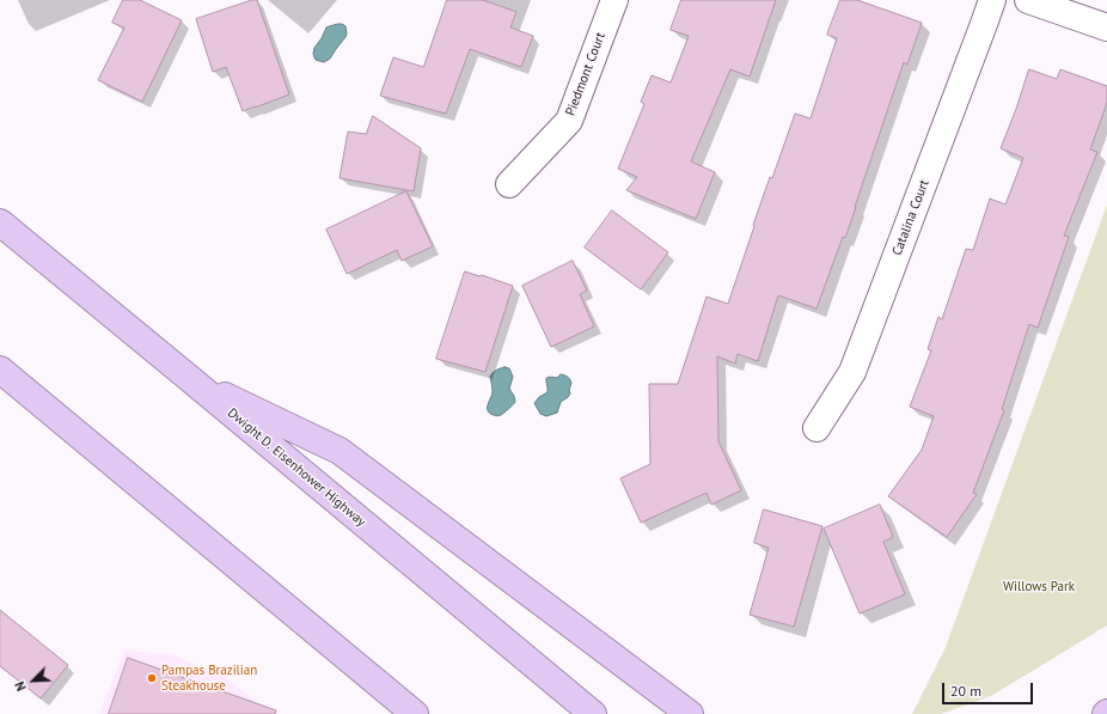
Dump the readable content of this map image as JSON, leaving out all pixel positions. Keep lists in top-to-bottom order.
{
  "streets": {
    "highway": ["Dwight D. Eisenhower Highway"],
    "street": ["Piedmont Court", "Catalina Court"]
  },
  "parks": ["Willows Park"],
  "places": ["Pampas Brazilian Steakhouse"],
  "scale_bar": "20 m",
  "north": "bottom left"
}
